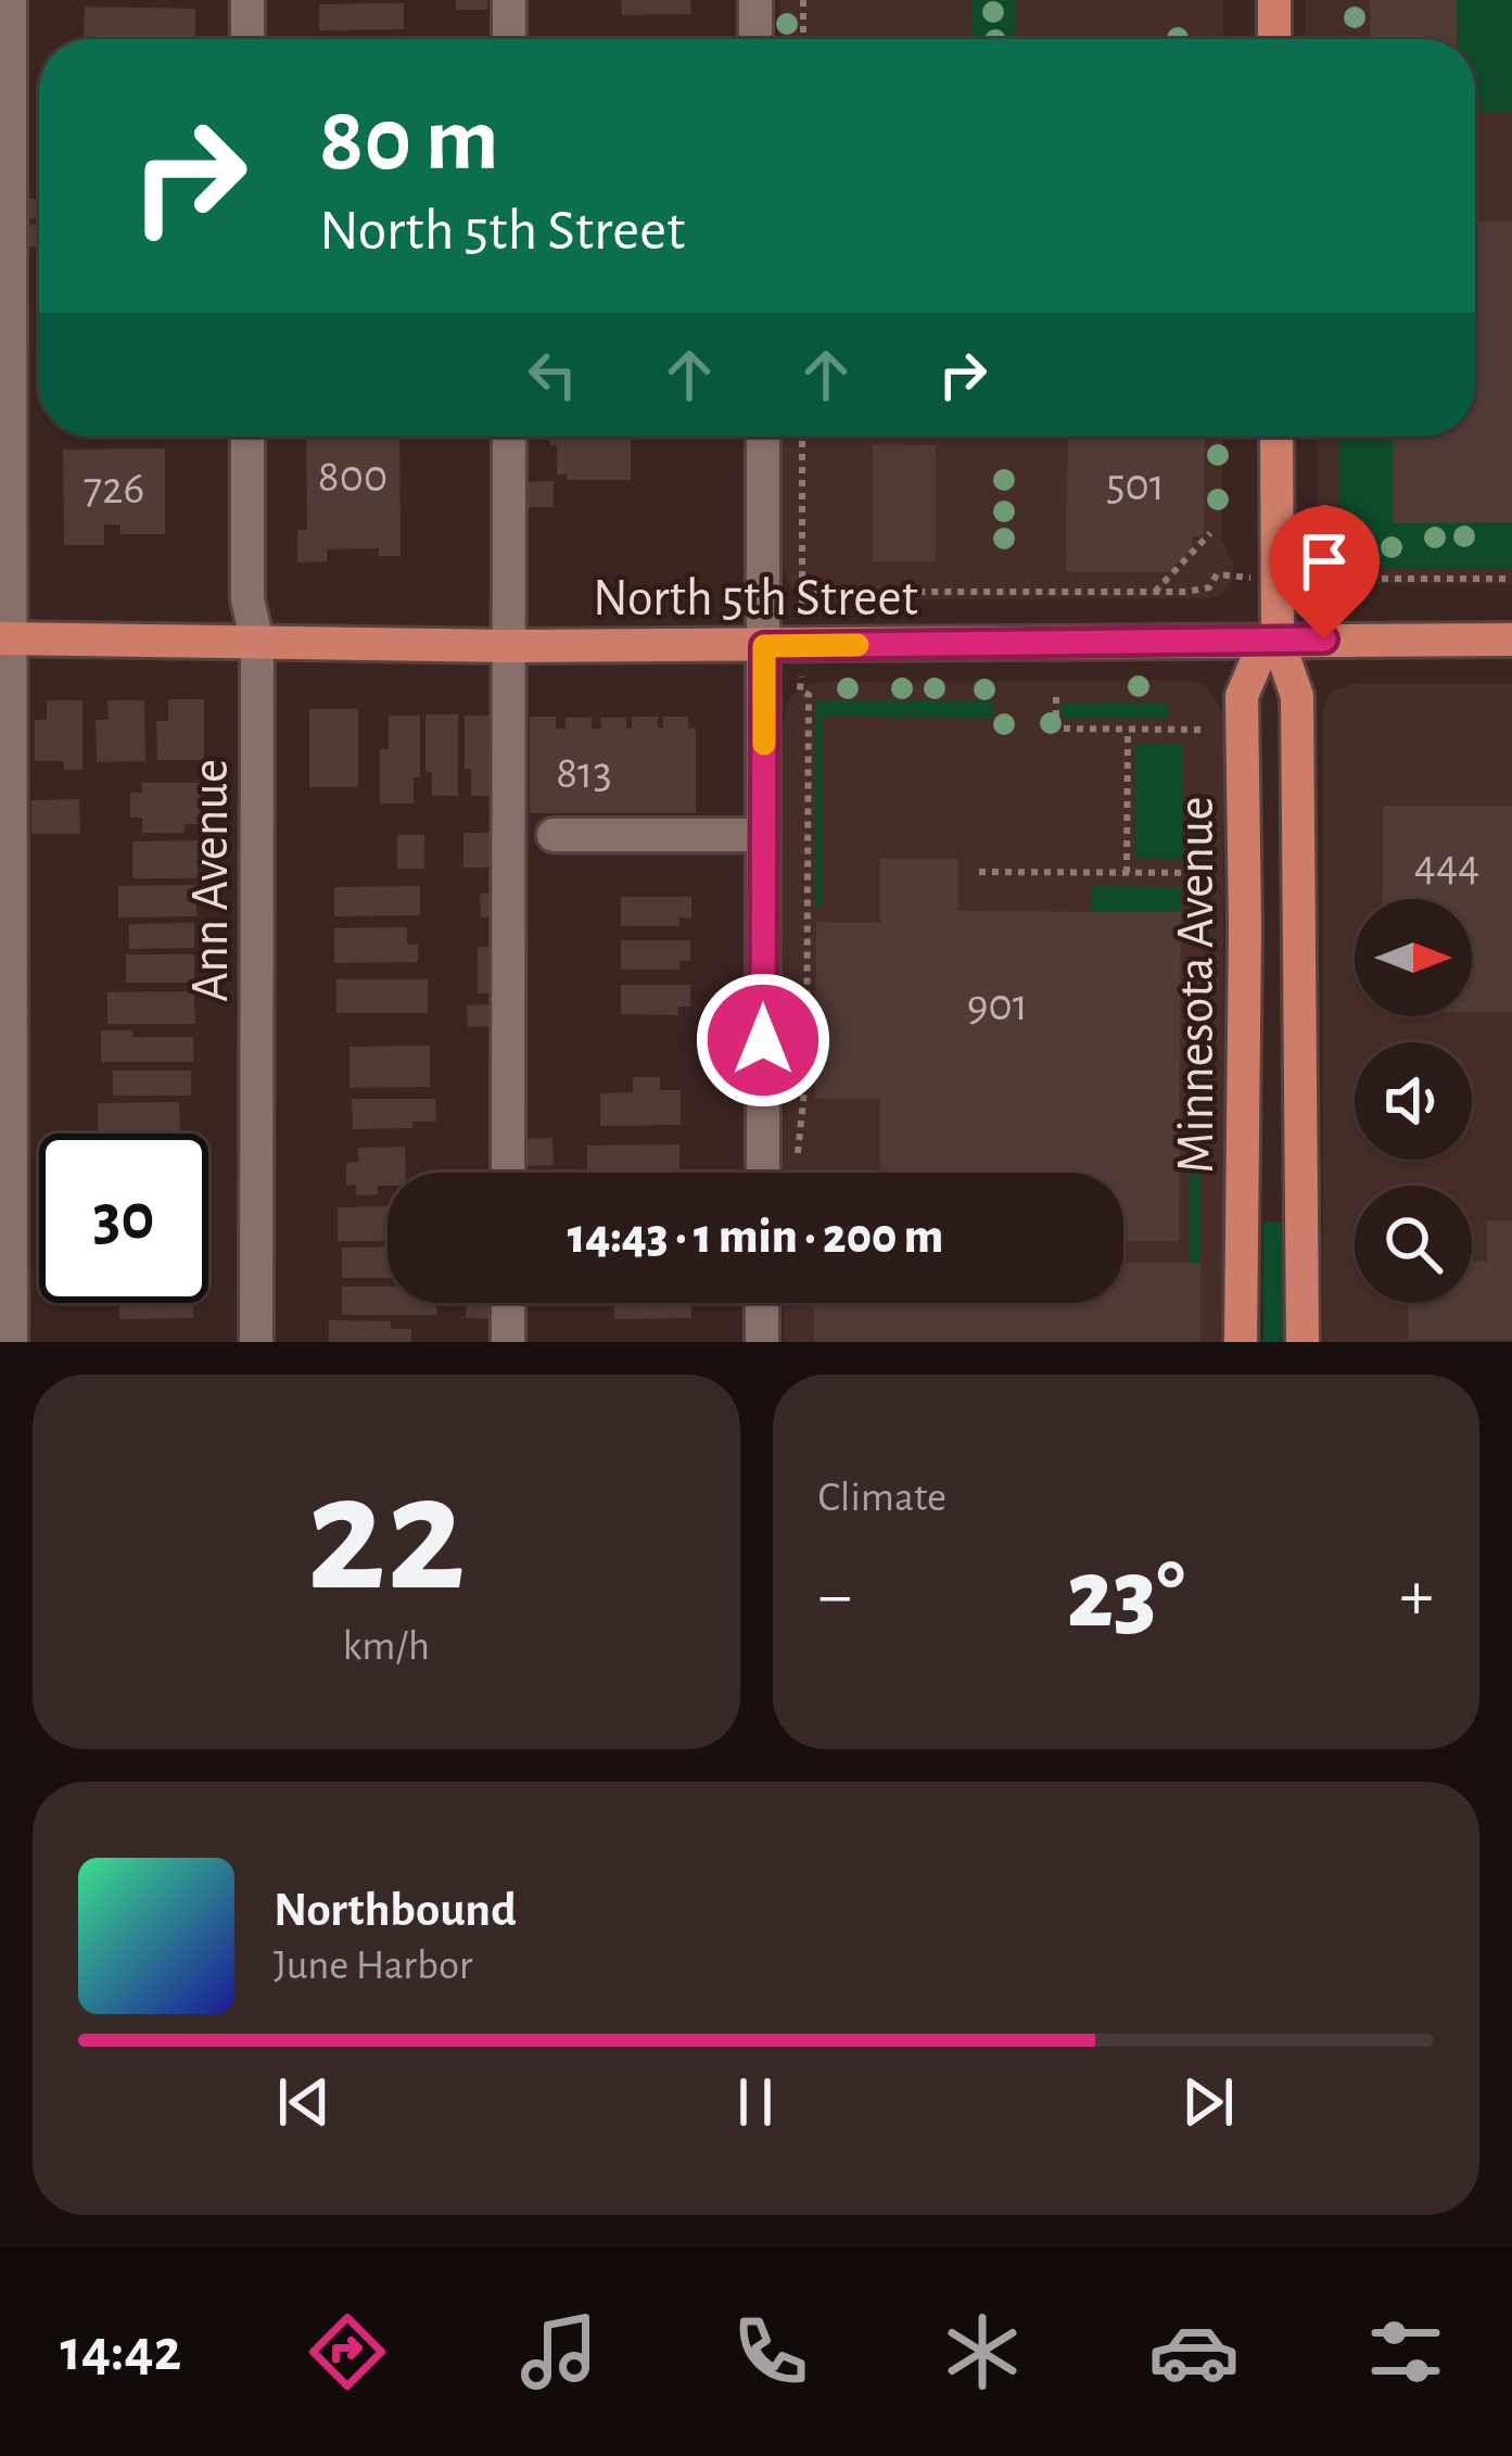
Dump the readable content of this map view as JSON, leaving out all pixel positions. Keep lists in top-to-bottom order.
{
  "streets": {
    "main road": ["North 5th Street", "Minnesota Avenue"],
    "street": ["Ann Avenue"]
  },
  "crossings": [
    ["North 5th Street", "Ann Avenue"],
    ["North 5th Street", "Minnesota Avenue"]
  ],
  "house_numbers": [
    "800",
    "501",
    "726",
    "813",
    "444",
    "901"
  ],
  "north": "right",
  "page": {
    "turn": ["80 m", "North 5th Street"],
    "limit": "30",
    "trip": "14:43 · 1 min · 200 m",
    "tile": [
      ["22", "km/h"],
      "Climate"
    ],
    "heat": ["−", "23°", "+"],
    "song": ["Northbound", "June Harbor"],
    "tabs": "14:42"
  }
}
